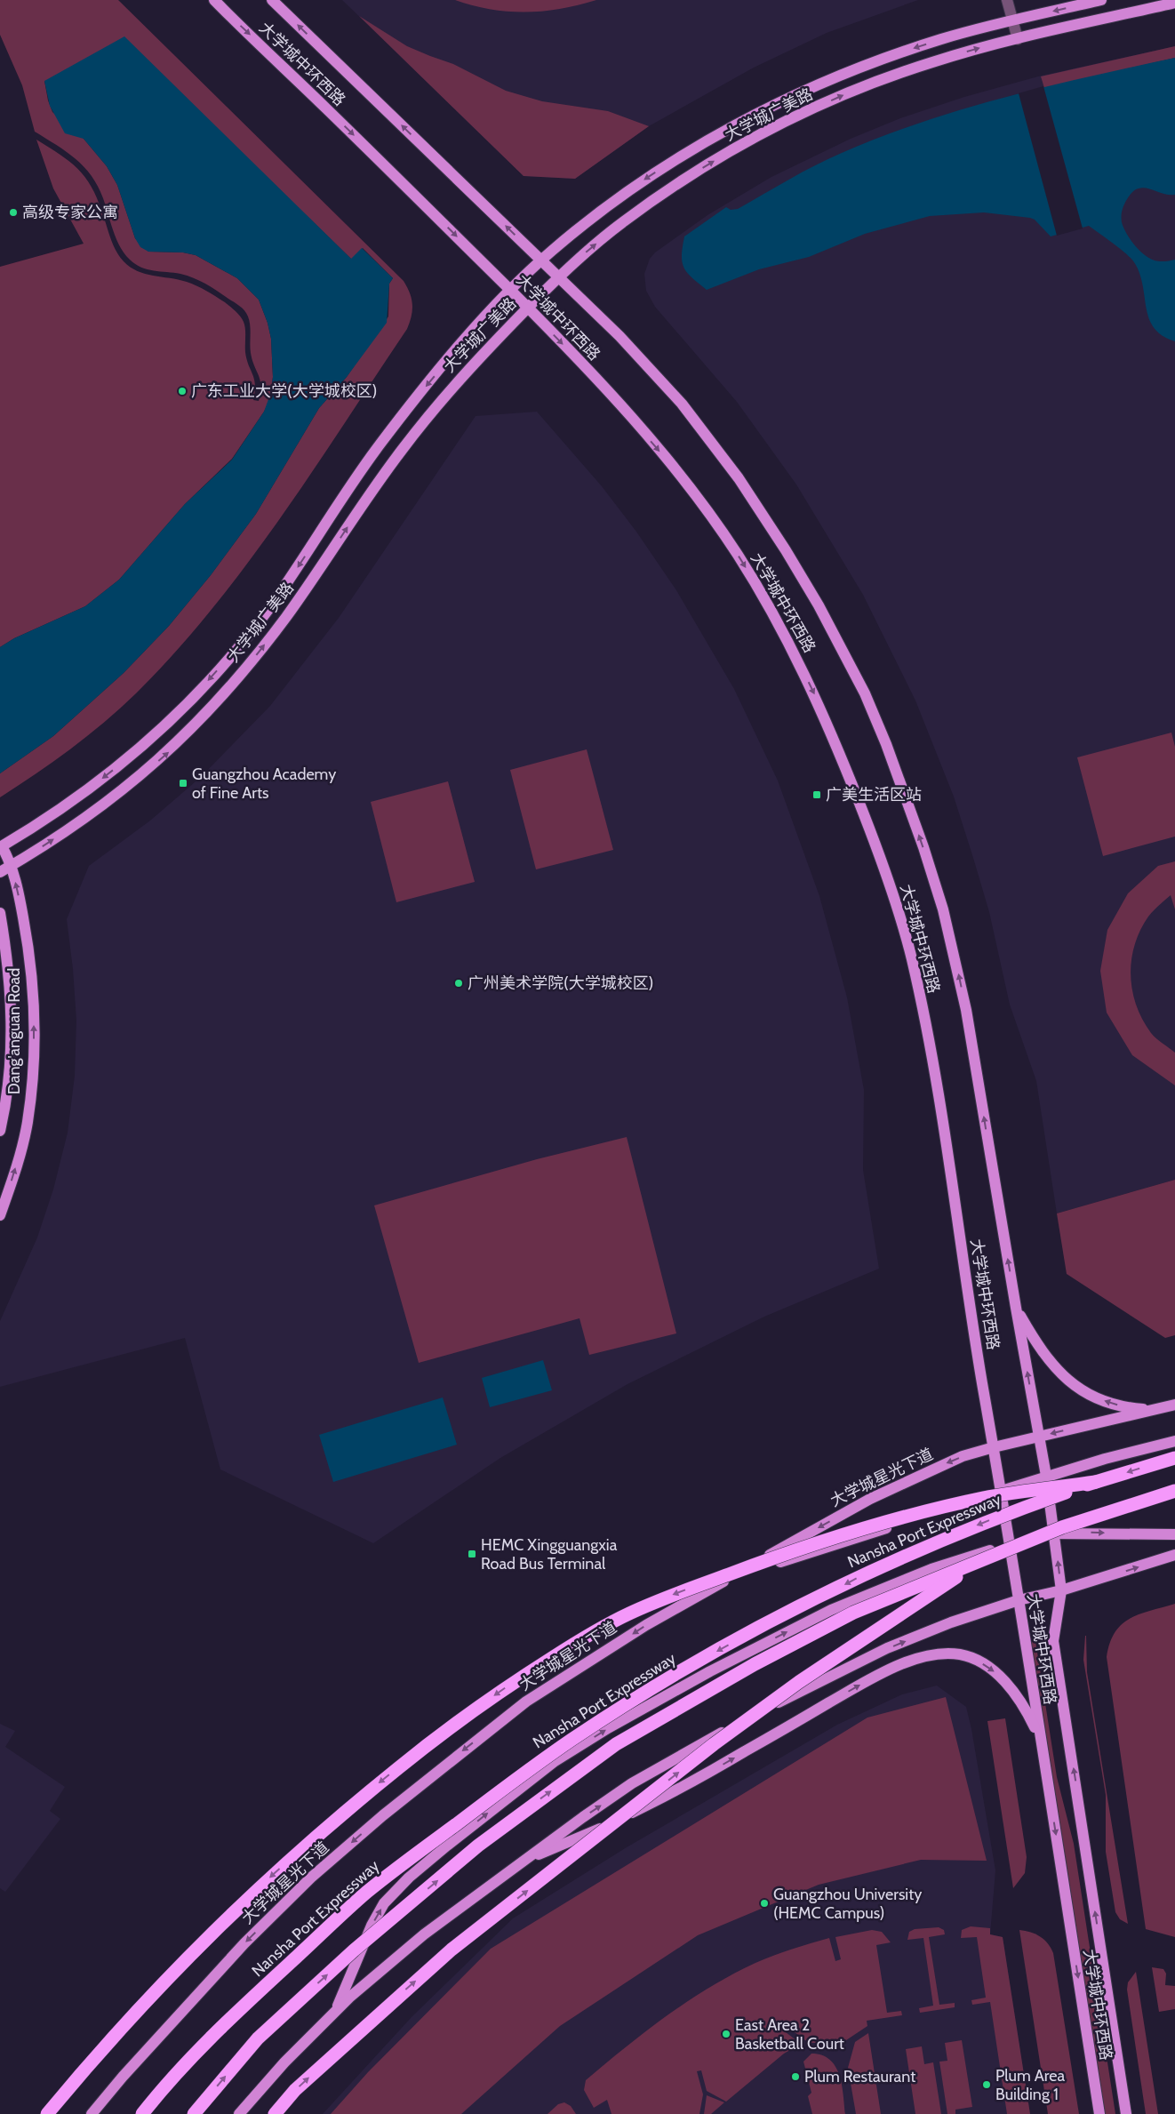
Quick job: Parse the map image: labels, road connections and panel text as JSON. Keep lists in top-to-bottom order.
{
  "streets": {
    "highway": ["Nansha Port Expressway"],
    "main road": [
      "大学城中环西路",
      "大学城广美路",
      "Dang'anguan Road",
      "大学城星光下道"
    ]
  },
  "crossings": [
    ["大学城中环西路", "大学城广美路"],
    ["大学城中环西路", "大学城星光下道"],
    ["大学城广美路", "Dang'anguan Road"]
  ],
  "places": {
    "other": [
      "高级专家公寓",
      "广东工业大学(大学城校区)",
      "广州美术学院(大学城校区)",
      "Guangzhou University (HEMC Campus)",
      "East Area 2 Basketball Court",
      "Plum Restaurant",
      "Plum Area Building 1"
    ],
    "transit": ["Guangzhou Academy of Fine Arts", "广美生活区站", "HEMC Xingguangxia Road Bus Terminal"]
  }
}
